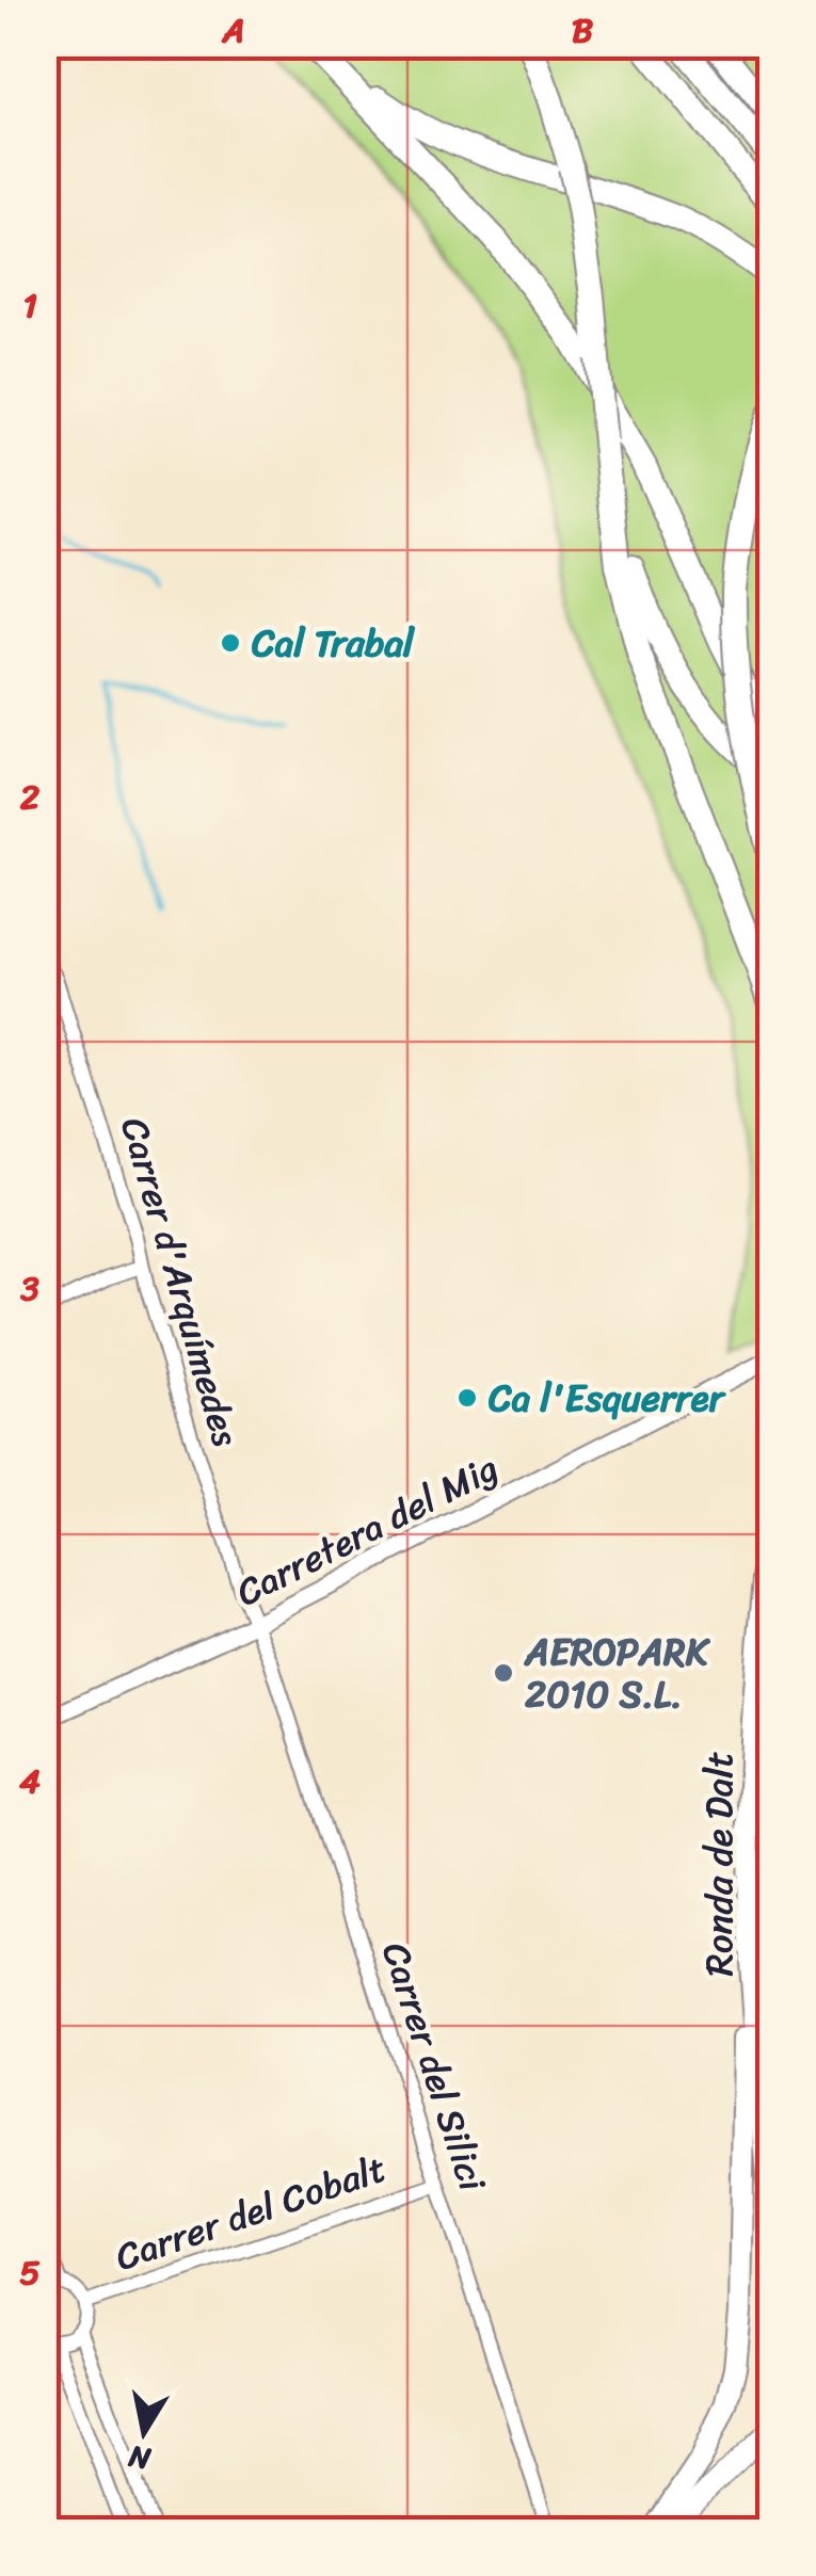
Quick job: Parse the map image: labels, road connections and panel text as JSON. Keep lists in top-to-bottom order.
{
  "streets": {
    "highway": ["Ronda de Dalt"],
    "street": [
      "Carrer d'Arquímedes",
      "Carretera del Mig",
      "Carrer del Silici",
      "Carrer del Cobalt"
    ]
  },
  "crossings": [
    ["Carrer d'Arquímedes", "Carretera del Mig"],
    ["Carrer d'Arquímedes", "Carrer del Silici"],
    ["Carretera del Mig", "Carrer del Silici"],
    ["Carrer del Silici", "Carrer del Cobalt"]
  ],
  "places": ["Cal Trabal", "Ca l'Esquerrer", "AEROPARK 2010 S.L."],
  "north": "bottom",
  "grid": {
    "columns": ["A", "B"],
    "rows": [
      "1",
      "2",
      "3",
      "4",
      "5"
    ]
  }
}
